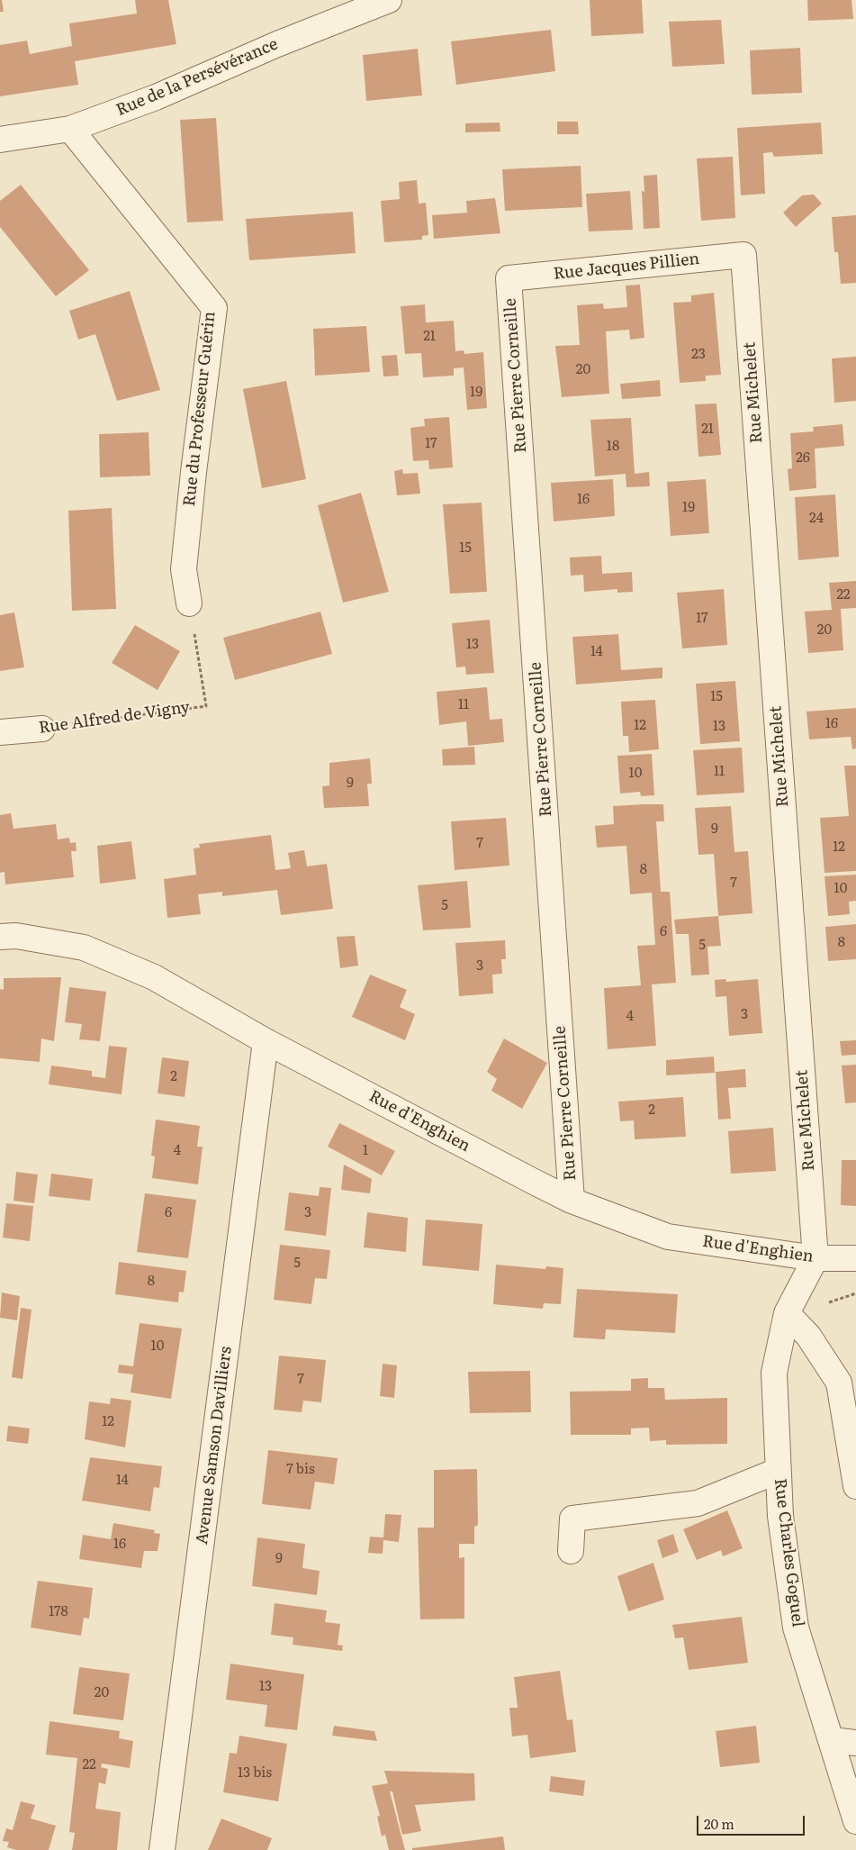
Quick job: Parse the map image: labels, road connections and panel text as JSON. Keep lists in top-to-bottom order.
{
  "streets": {
    "street": [
      "Rue de la Persévérance",
      "Rue Jacques Pillien",
      "Rue Pierre Corneille",
      "Rue Michelet",
      "Rue du Professeur Guérin",
      "Rue Alfred de Vigny",
      "Rue d'Enghien",
      "Avenue Samson Davilliers",
      "Rue Charles Goguel"
    ]
  },
  "crossings": [
    ["Rue de la Persévérance", "Rue du Professeur Guérin"],
    ["Rue Jacques Pillien", "Rue Pierre Corneille"],
    ["Rue Jacques Pillien", "Rue Michelet"],
    ["Rue Pierre Corneille", "Rue d'Enghien"],
    ["Rue Michelet", "Rue d'Enghien"],
    ["Rue Michelet", "Rue Charles Goguel"],
    ["Rue du Professeur Guérin", "Rue Alfred de Vigny"],
    ["Rue d'Enghien", "Avenue Samson Davilliers"],
    ["Rue d'Enghien", "Rue Charles Goguel"]
  ],
  "house_numbers": [
    "21",
    "23",
    "20",
    "19",
    "21",
    "17",
    "18",
    "26",
    "16",
    "19",
    "24",
    "15",
    "22",
    "17",
    "20",
    "13",
    "14",
    "15",
    "11",
    "16",
    "12",
    "13",
    "11",
    "10",
    "9",
    "9",
    "7",
    "12",
    "8",
    "7",
    "10",
    "5",
    "6",
    "8",
    "5",
    "3",
    "3",
    "4",
    "2",
    "2",
    "4",
    "1",
    "6",
    "3",
    "5",
    "8",
    "10",
    "7",
    "12",
    "7 bis",
    "14",
    "16",
    "9",
    "178",
    "13",
    "20",
    "22",
    "13 bis"
  ],
  "scale_bar": "20 m"
}
